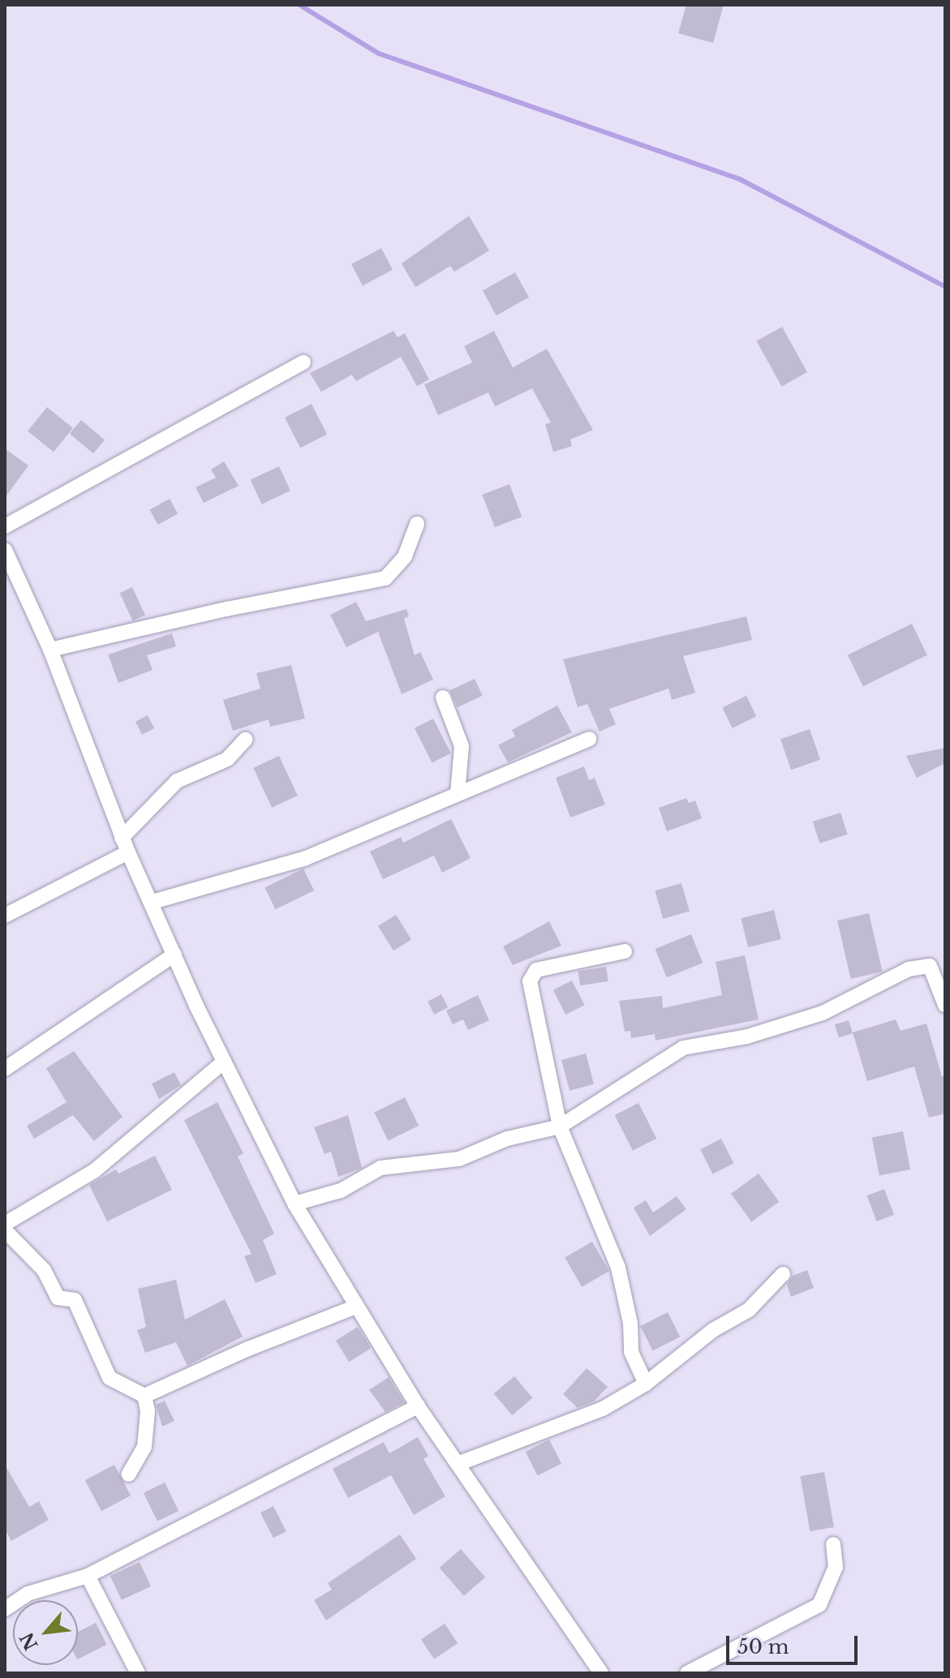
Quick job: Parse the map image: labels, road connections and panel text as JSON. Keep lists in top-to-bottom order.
{
  "scale_bar": "50 m",
  "north": "bottom left"
}
